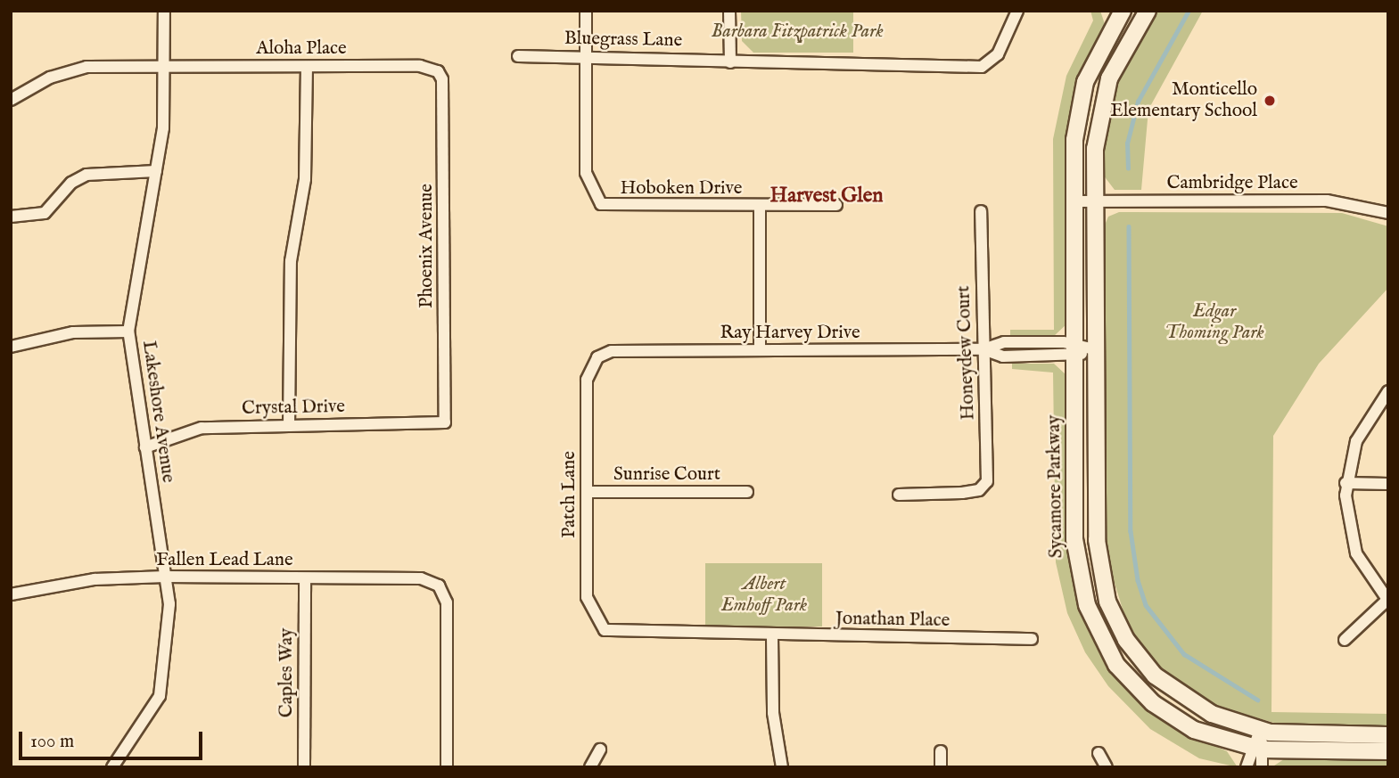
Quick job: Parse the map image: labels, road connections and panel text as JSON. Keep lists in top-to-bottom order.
{
  "streets": {
    "main road": ["Sycamore Parkway"],
    "street": [
      "Bluegrass Lane",
      "Aloha Place",
      "Cambridge Place",
      "Hoboken Drive",
      "Phoenix Avenue",
      "Ray Harvey Drive",
      "Honeydew Court",
      "Crystal Drive",
      "Lakeshore Avenue",
      "Sunrise Court",
      "Patch Lane",
      "Fallen Lead Lane",
      "Jonathan Place",
      "Caples Way"
    ]
  },
  "crossings": [
    ["Bluegrass Lane", "Hoboken Drive"],
    ["Aloha Place", "Phoenix Avenue"],
    ["Aloha Place", "Lakeshore Avenue"],
    ["Cambridge Place", "Sycamore Parkway"],
    ["Phoenix Avenue", "Crystal Drive"],
    ["Ray Harvey Drive", "Honeydew Court"],
    ["Ray Harvey Drive", "Sycamore Parkway"],
    ["Ray Harvey Drive", "Patch Lane"],
    ["Crystal Drive", "Lakeshore Avenue"],
    ["Lakeshore Avenue", "Fallen Lead Lane"],
    ["Sunrise Court", "Patch Lane"],
    ["Patch Lane", "Jonathan Place"],
    ["Fallen Lead Lane", "Caples Way"]
  ],
  "districts": ["Harvest Glen"],
  "parks": ["Barbara Fitzpatrick Park", "Edgar Thoming Park", "Albert Emhoff Park"],
  "places": ["Monticello Elementary School"],
  "scale_bar": "100 m"
}
